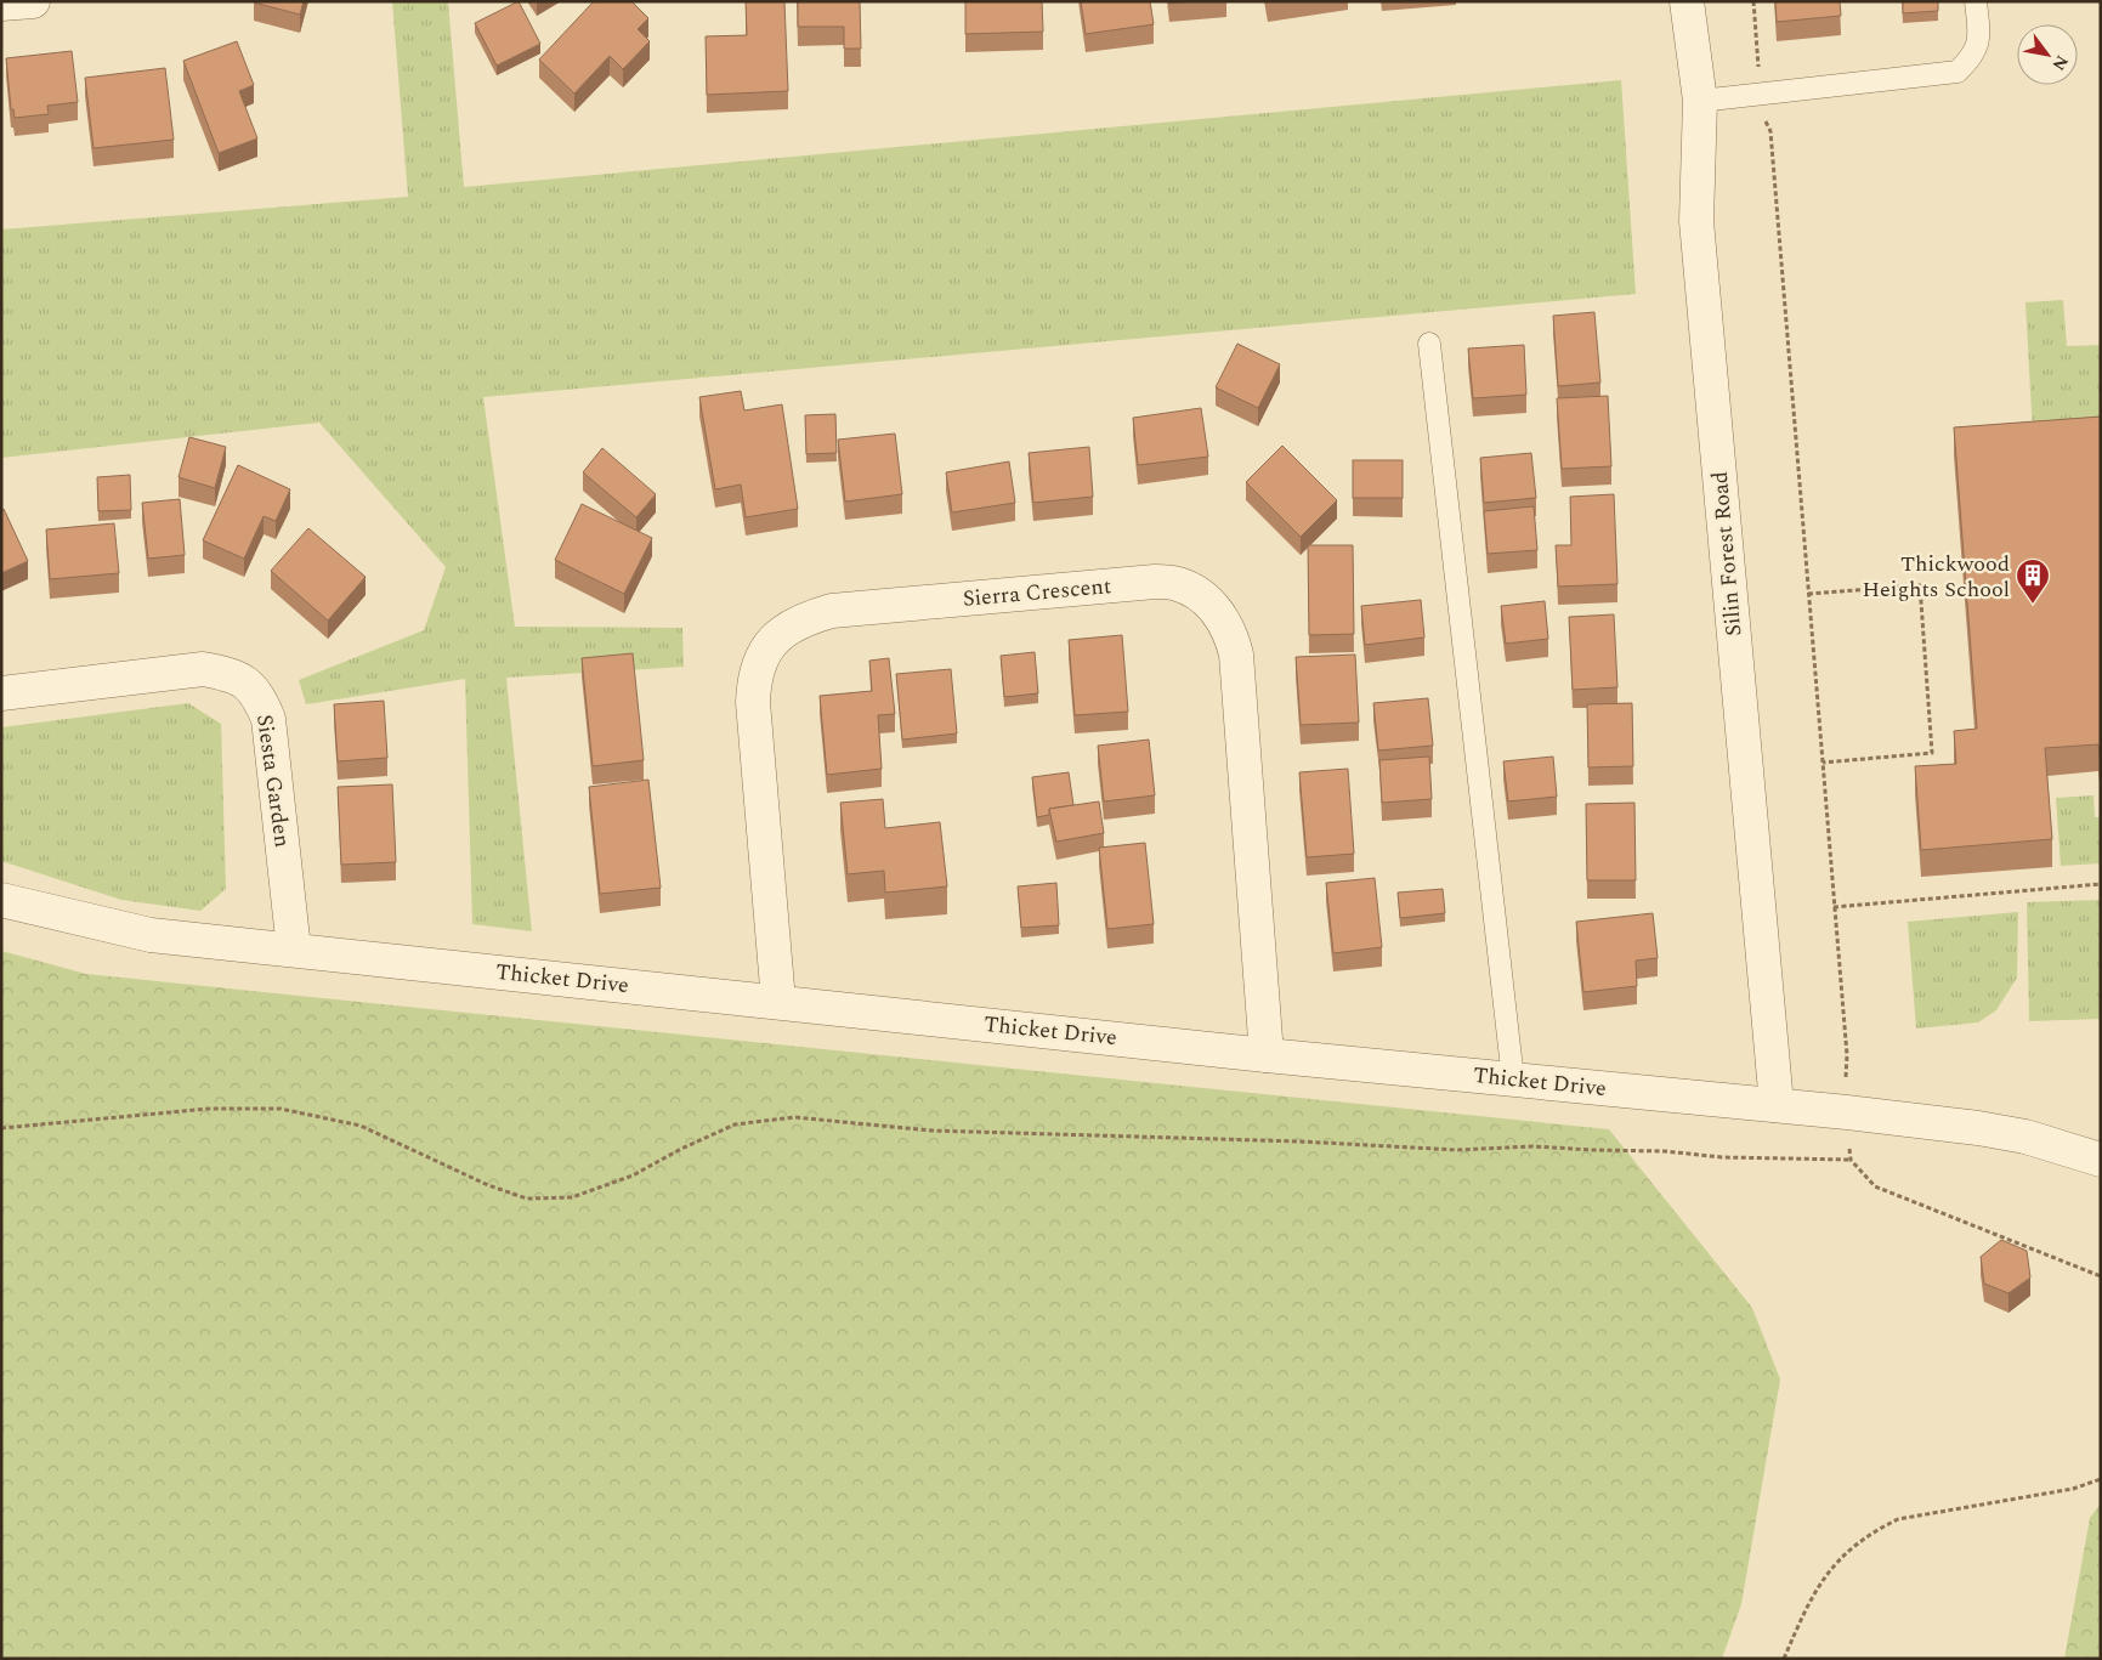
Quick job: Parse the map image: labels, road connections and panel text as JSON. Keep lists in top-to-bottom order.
{
  "streets": {
    "street": [
      "Silin Forest Road",
      "Sierra Crescent",
      "Siesta Garden",
      "Thicket Drive"
    ]
  },
  "crossings": [
    ["Silin Forest Road", "Thicket Drive"],
    ["Sierra Crescent", "Thicket Drive"],
    ["Siesta Garden", "Thicket Drive"]
  ],
  "places": {
    "building": ["Thickwood Heights School"]
  },
  "north": "bottom right"
}
